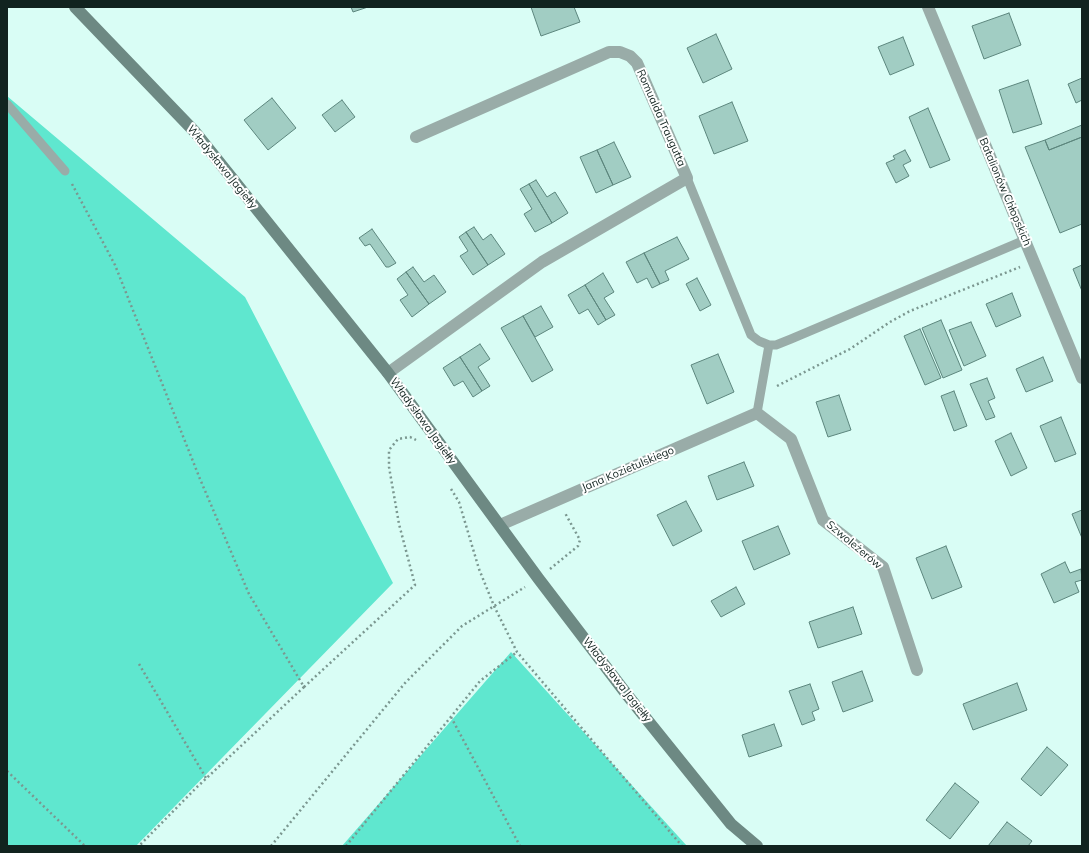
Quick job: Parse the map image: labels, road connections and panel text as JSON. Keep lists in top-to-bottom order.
{
  "streets": {
    "main road": ["Władysława Jagiełły"],
    "street": [
      "Romualda Traugutta",
      "Batalionów Chłopskich",
      "Jana Kozietulskiego",
      "Szwoleżerów"
    ]
  },
  "crossings": [
    ["Romualda Traugutta", "Władysława Jagiełły"],
    ["Władysława Jagiełły", "Jana Kozietulskiego"],
    ["Jana Kozietulskiego", "Szwoleżerów"]
  ]
}
